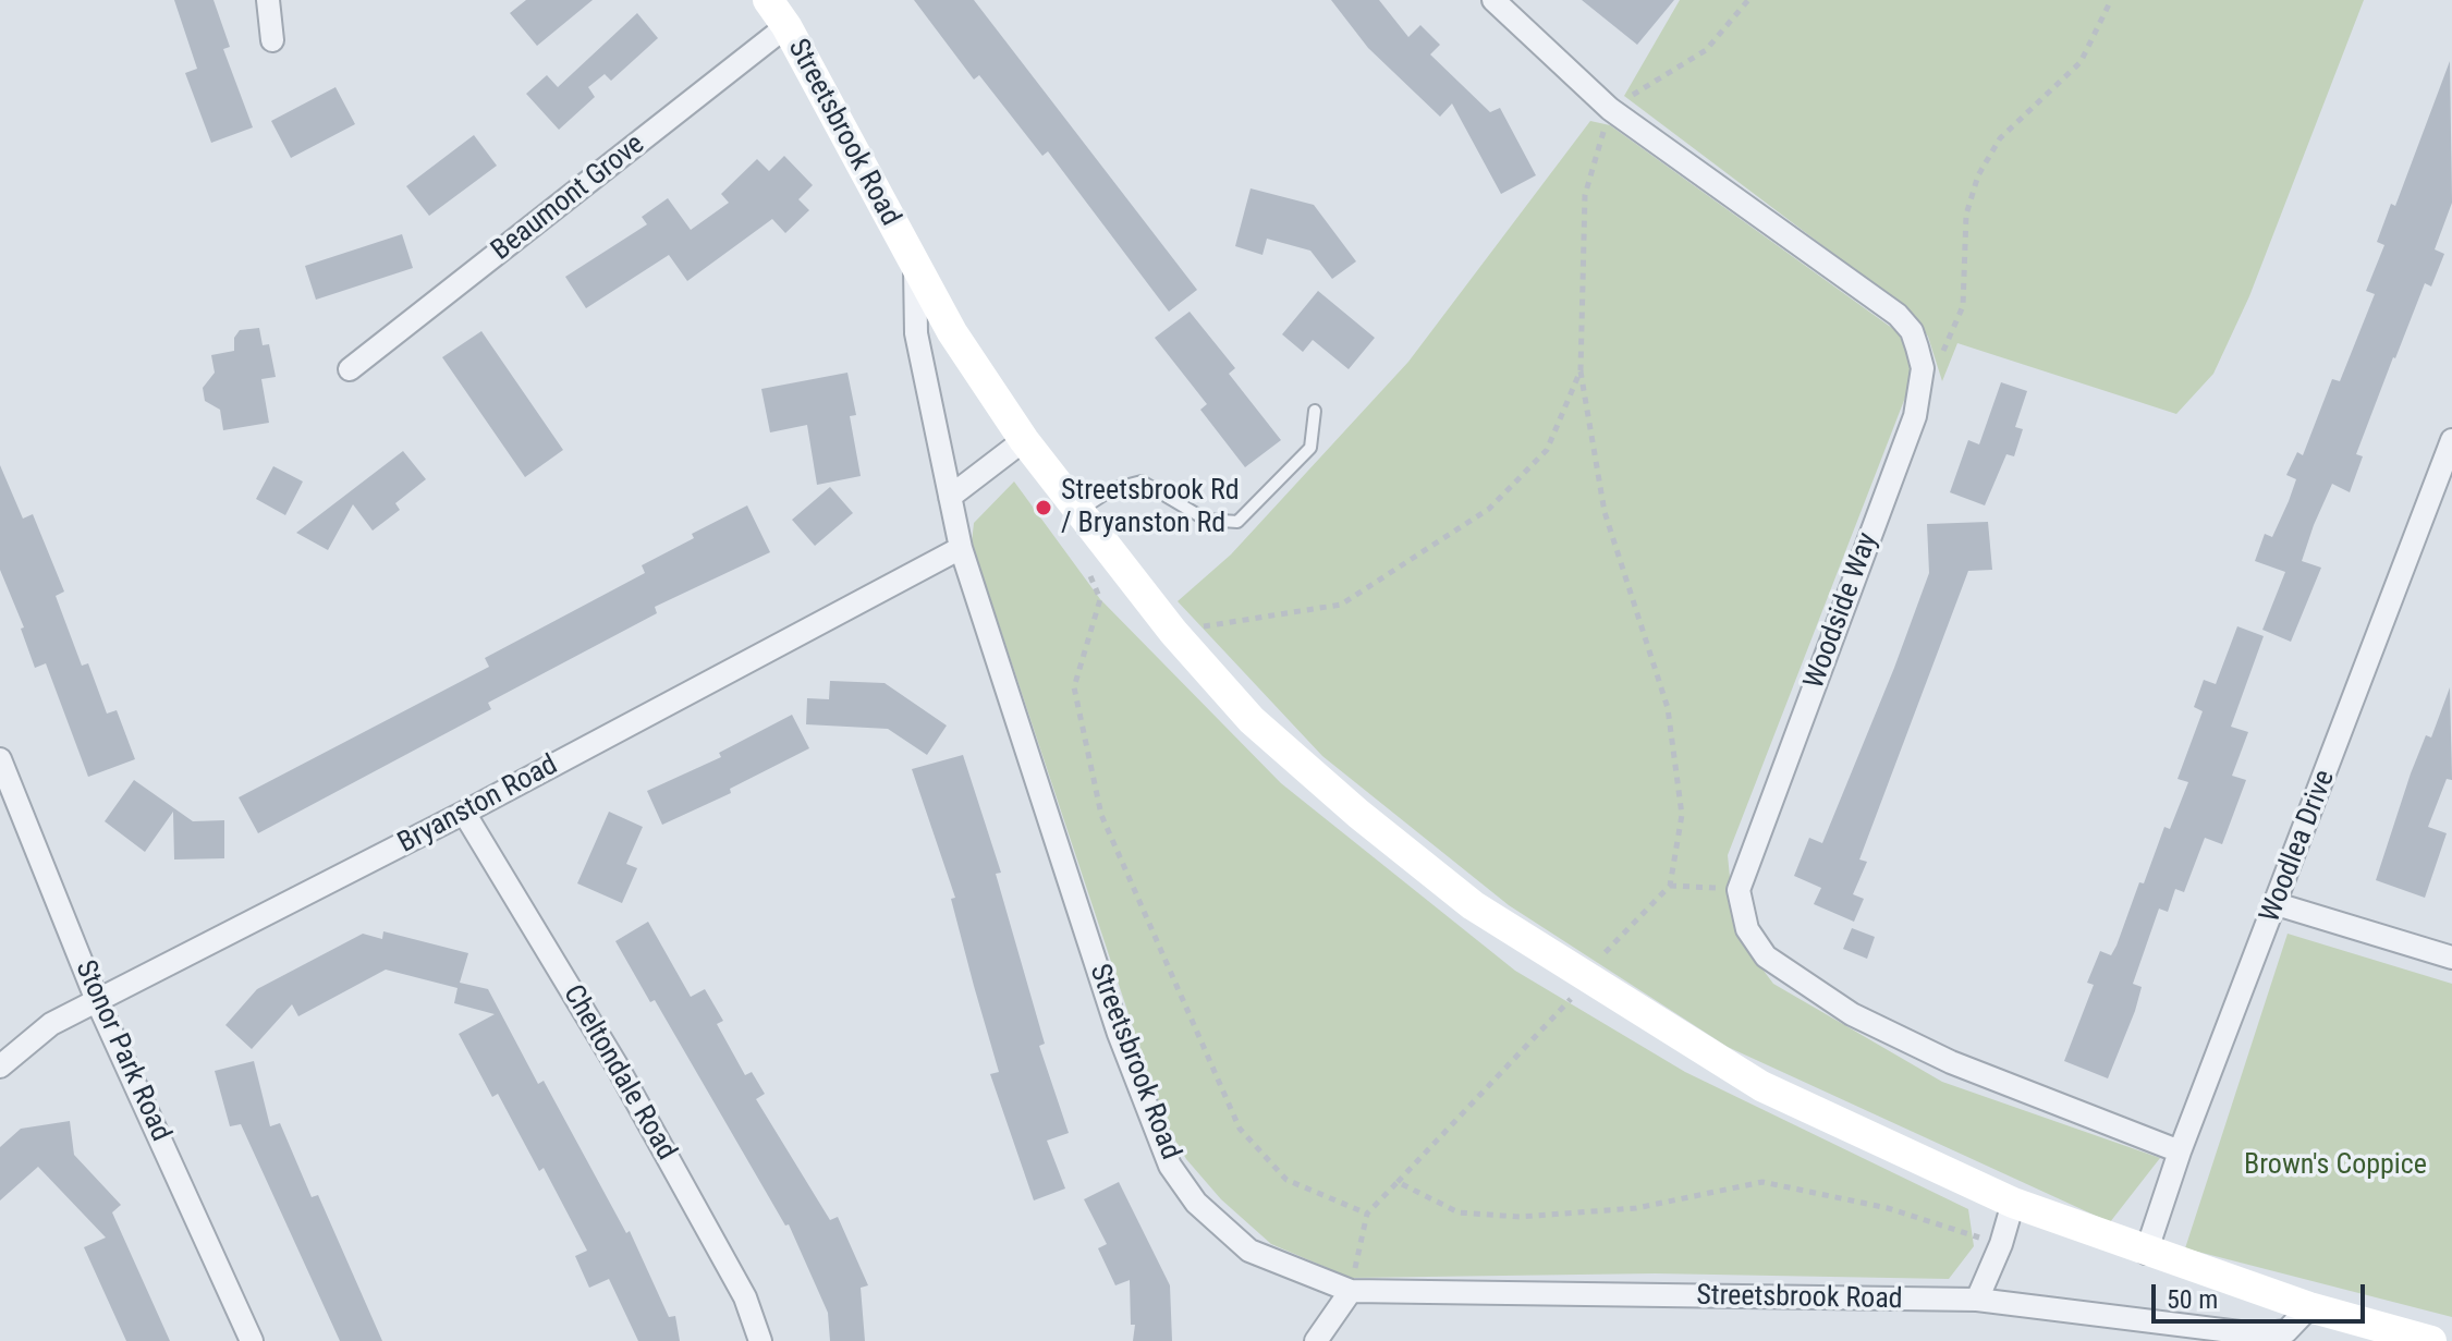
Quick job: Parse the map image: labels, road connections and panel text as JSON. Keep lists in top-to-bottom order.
{
  "streets": {
    "main road": ["Streetsbrook Road"],
    "street": [
      "Beaumont Grove",
      "Woodside Way",
      "Bryanston Road",
      "Woodlea Drive",
      "Stonor Park Road",
      "Cheltondale Road"
    ]
  },
  "crossings": [
    ["Streetsbrook Road", "Beaumont Grove"],
    ["Streetsbrook Road", "Bryanston Road"],
    ["Streetsbrook Road", "Woodlea Drive"],
    ["Bryanston Road", "Stonor Park Road"],
    ["Bryanston Road", "Cheltondale Road"]
  ],
  "parks": ["Brown's Coppice"],
  "places": ["Streetsbrook Rd / Bryanston Rd"],
  "scale_bar": "50 m"
}
